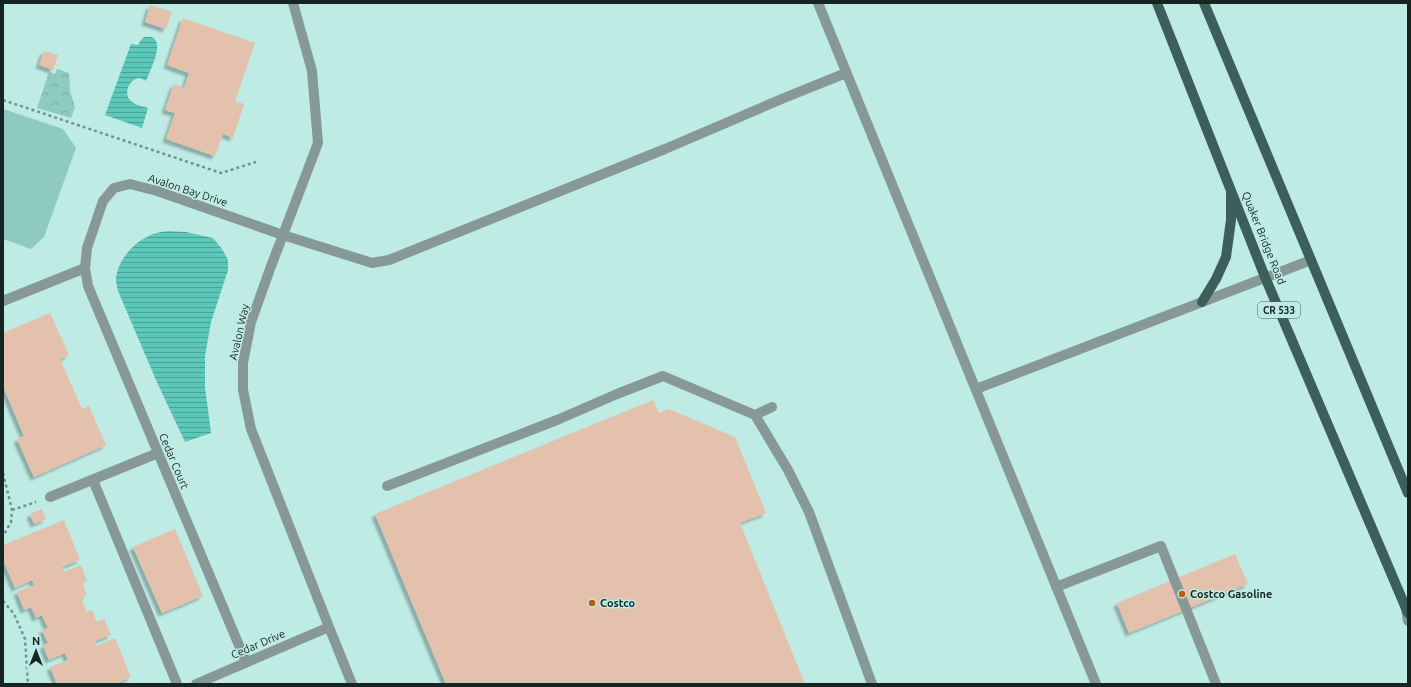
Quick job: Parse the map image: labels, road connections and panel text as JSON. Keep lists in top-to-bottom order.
{
  "streets": {
    "main road": ["Quaker Bridge Road", "CR 533"],
    "street": [
      "Avalon Bay Drive",
      "Avalon Way",
      "Cedar Court",
      "Cedar Drive"
    ]
  },
  "crossings": [
    ["Avalon Bay Drive", "Avalon Way"],
    ["Avalon Bay Drive", "Cedar Court"],
    ["Avalon Way", "Cedar Drive"],
    ["Cedar Court", "Cedar Drive"]
  ],
  "places": ["Costco Gasoline", "Costco"],
  "north": "top"
}
